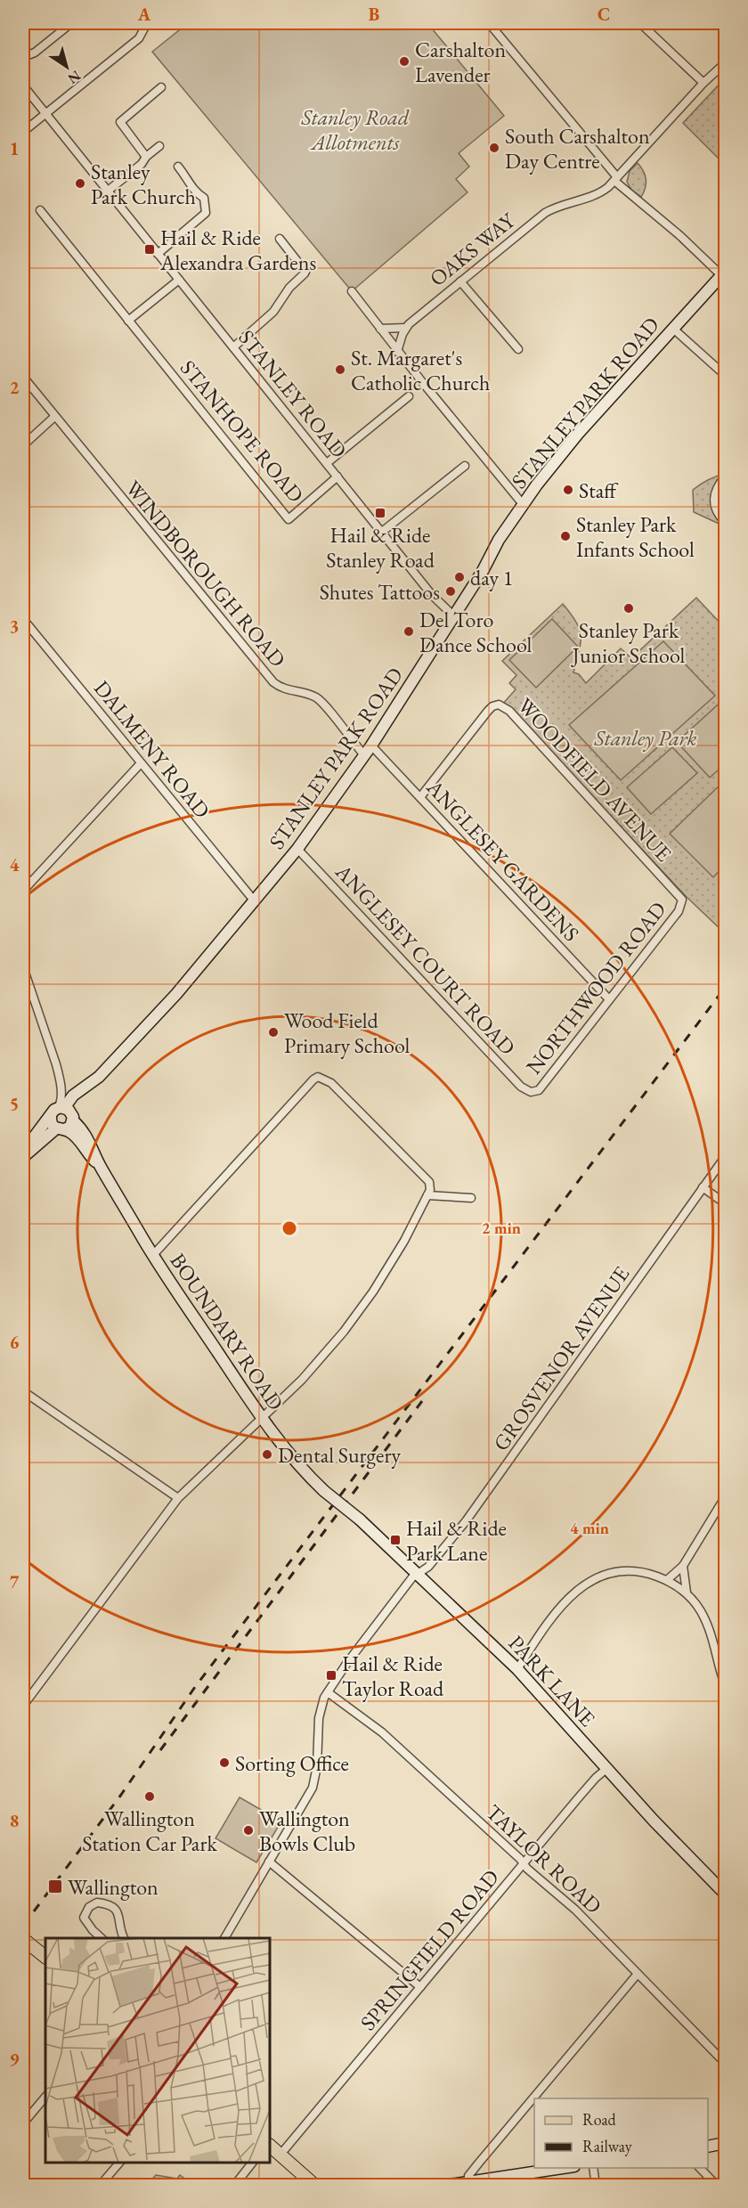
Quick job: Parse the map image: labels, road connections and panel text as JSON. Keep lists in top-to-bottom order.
{
  "streets": {
    "street": [
      "OAKS WAY",
      "STANLEY ROAD",
      "STANLEY PARK ROAD",
      "STANHOPE ROAD",
      "WINDBOROUGH ROAD",
      "DALMENY ROAD",
      "WOODFIELD AVENUE",
      "ANGLESEY GARDENS",
      "ANGLESEY COURT ROAD",
      "NORTHWOOD ROAD",
      "BOUNDARY ROAD",
      "GROSVENOR AVENUE",
      "PARK LANE",
      "TAYLOR ROAD",
      "SPRINGFIELD ROAD"
    ]
  },
  "crossings": [
    ["STANLEY ROAD", "STANLEY PARK ROAD"],
    ["STANLEY ROAD", "STANHOPE ROAD"],
    ["STANLEY PARK ROAD", "WINDBOROUGH ROAD"],
    ["STANLEY PARK ROAD", "DALMENY ROAD"],
    ["STANLEY PARK ROAD", "ANGLESEY GARDENS"],
    ["STANLEY PARK ROAD", "ANGLESEY COURT ROAD"],
    ["STANLEY PARK ROAD", "BOUNDARY ROAD"],
    ["WOODFIELD AVENUE", "ANGLESEY GARDENS"],
    ["WOODFIELD AVENUE", "NORTHWOOD ROAD"],
    ["ANGLESEY GARDENS", "NORTHWOOD ROAD"],
    ["ANGLESEY COURT ROAD", "NORTHWOOD ROAD"],
    ["BOUNDARY ROAD", "PARK LANE"],
    ["GROSVENOR AVENUE", "PARK LANE"],
    ["GROSVENOR AVENUE", "TAYLOR ROAD"],
    ["PARK LANE", "SPRINGFIELD ROAD"],
    ["TAYLOR ROAD", "SPRINGFIELD ROAD"]
  ],
  "parks": ["Stanley Road Allotments", "Stanley Park"],
  "places": {
    "other": [
      "Carshalton Lavender",
      "South Carshalton Day Centre",
      "Stanley Park Church",
      "St. Margaret's Catholic Church",
      "Staff",
      "Stanley Park Infants School",
      "day 1",
      "Shutes Tattoos",
      "Stanley Park Junior School",
      "Del Toro Dance School",
      "Wood Field Primary School",
      "Dental Surgery",
      "Sorting Office",
      "Wallington Station Car Park",
      "Wallington Bowls Club"
    ],
    "transit": [
      "Hail & Ride Alexandra Gardens",
      "Hail & Ride Stanley Road",
      "Hail & Ride Park Lane",
      "Hail & Ride Taylor Road",
      "Wallington"
    ]
  },
  "legend": ["Road", "Railway"],
  "north": "bottom right",
  "grid": {
    "columns": ["A", "B", "C"],
    "rows": [
      "1",
      "2",
      "3",
      "4",
      "5",
      "6",
      "7",
      "8",
      "9"
    ]
  },
  "rings": ["2 min", "4 min"]
}
